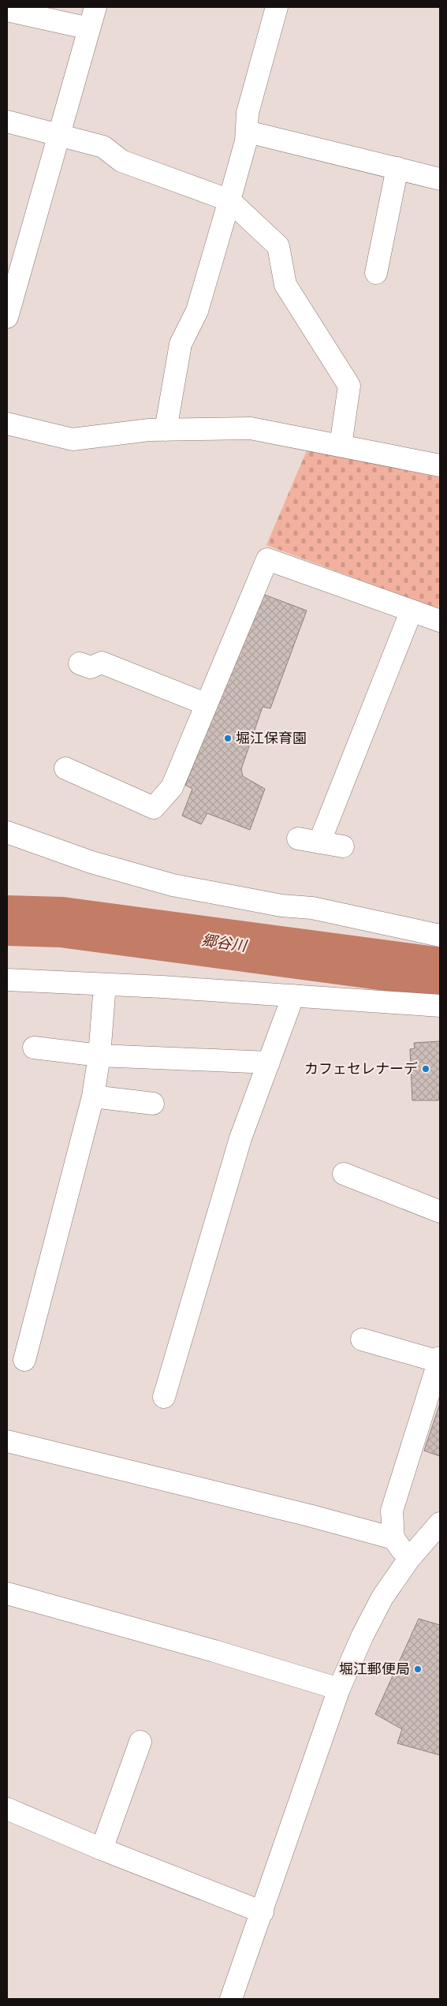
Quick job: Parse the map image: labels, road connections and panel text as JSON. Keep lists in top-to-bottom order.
{
  "water": ["郷谷川"],
  "places": ["堀江保育園", "カフェセレナーデ", "堀江郵便局"]
}
